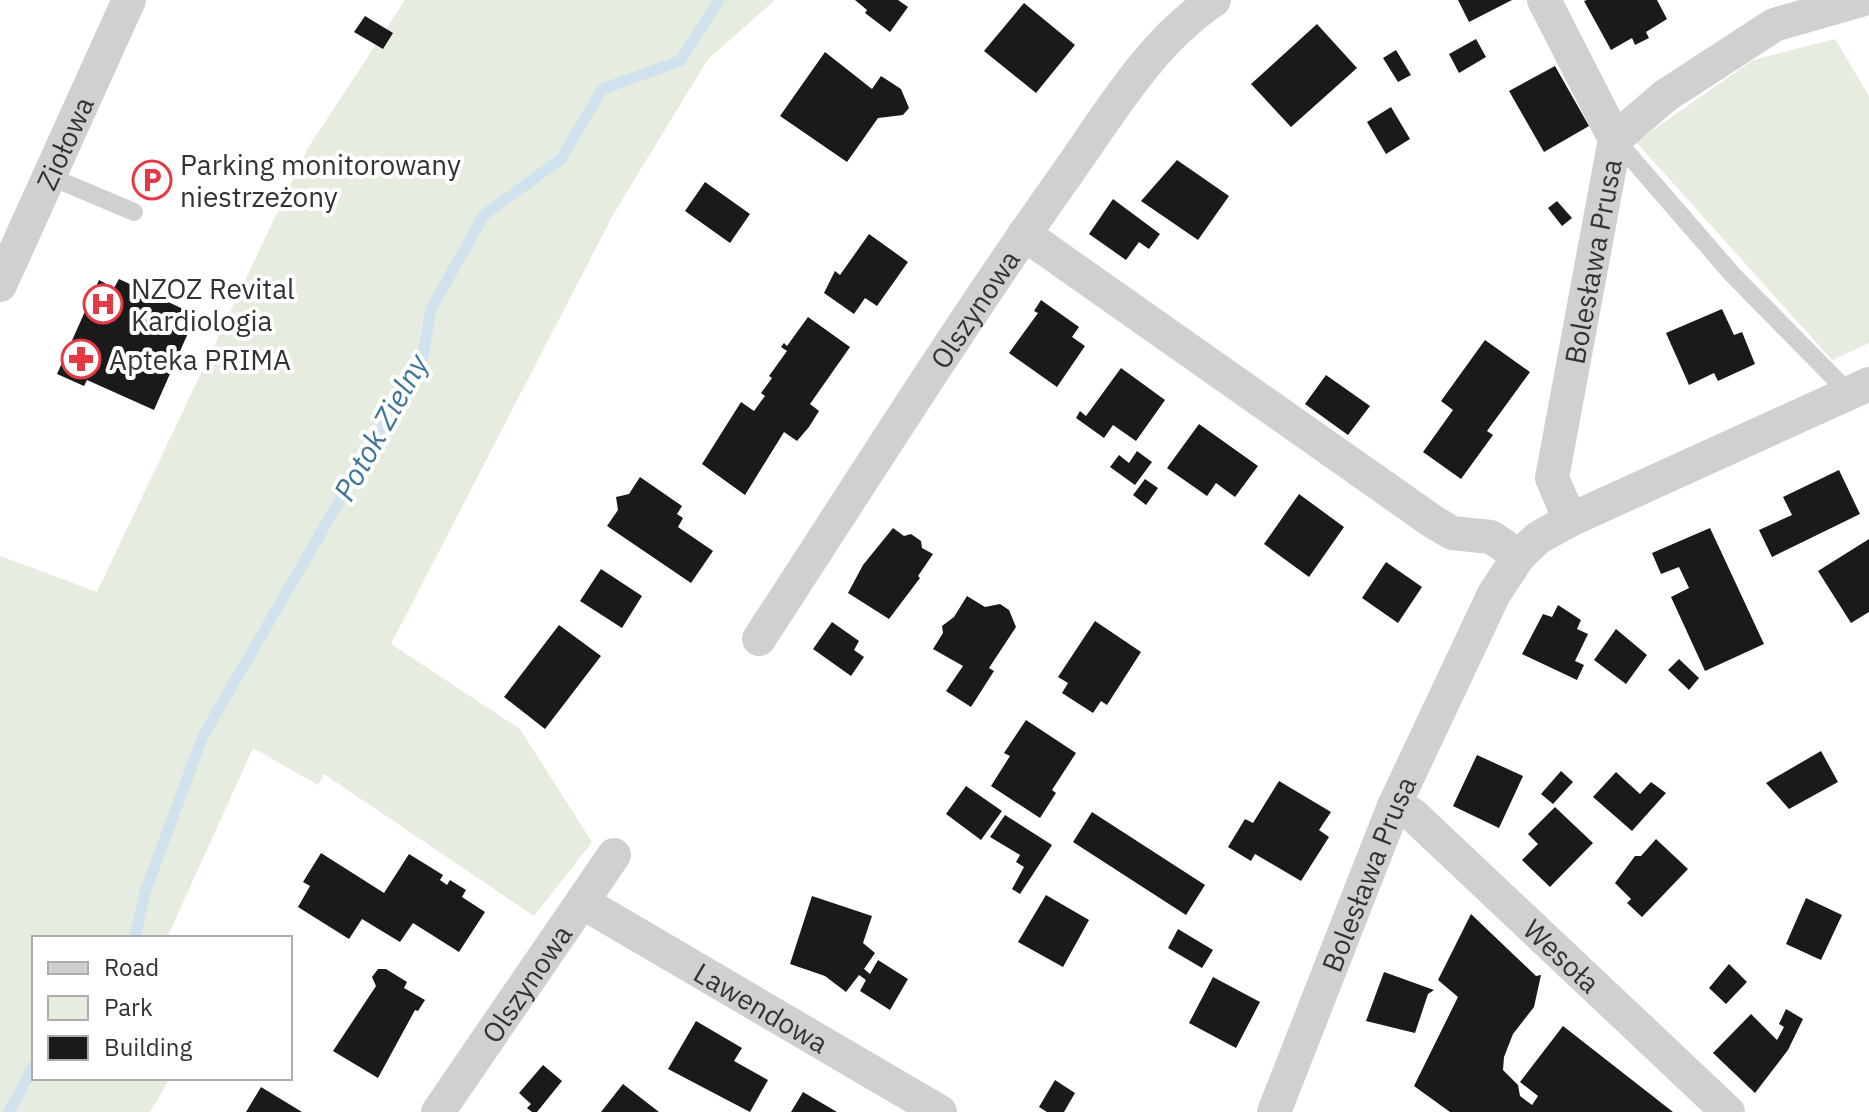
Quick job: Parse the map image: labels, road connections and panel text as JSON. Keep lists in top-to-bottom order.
{
  "streets": {
    "street": [
      "Ziołowa",
      "Bolesława Prusa",
      "Olszynowa",
      "Wesoła",
      "Lawendowa"
    ]
  },
  "crossings": [
    ["Bolesława Prusa", "Wesoła"],
    ["Olszynowa", "Lawendowa"]
  ],
  "water": ["Potok Zielny"],
  "places": {
    "parking": ["Parking monitorowany niestrzeżony"],
    "hospital": ["NZOZ Revital Kardiologia"],
    "pharmacy": ["Apteka PRIMA"]
  },
  "legend": ["Road", "Park", "Building"]
}
